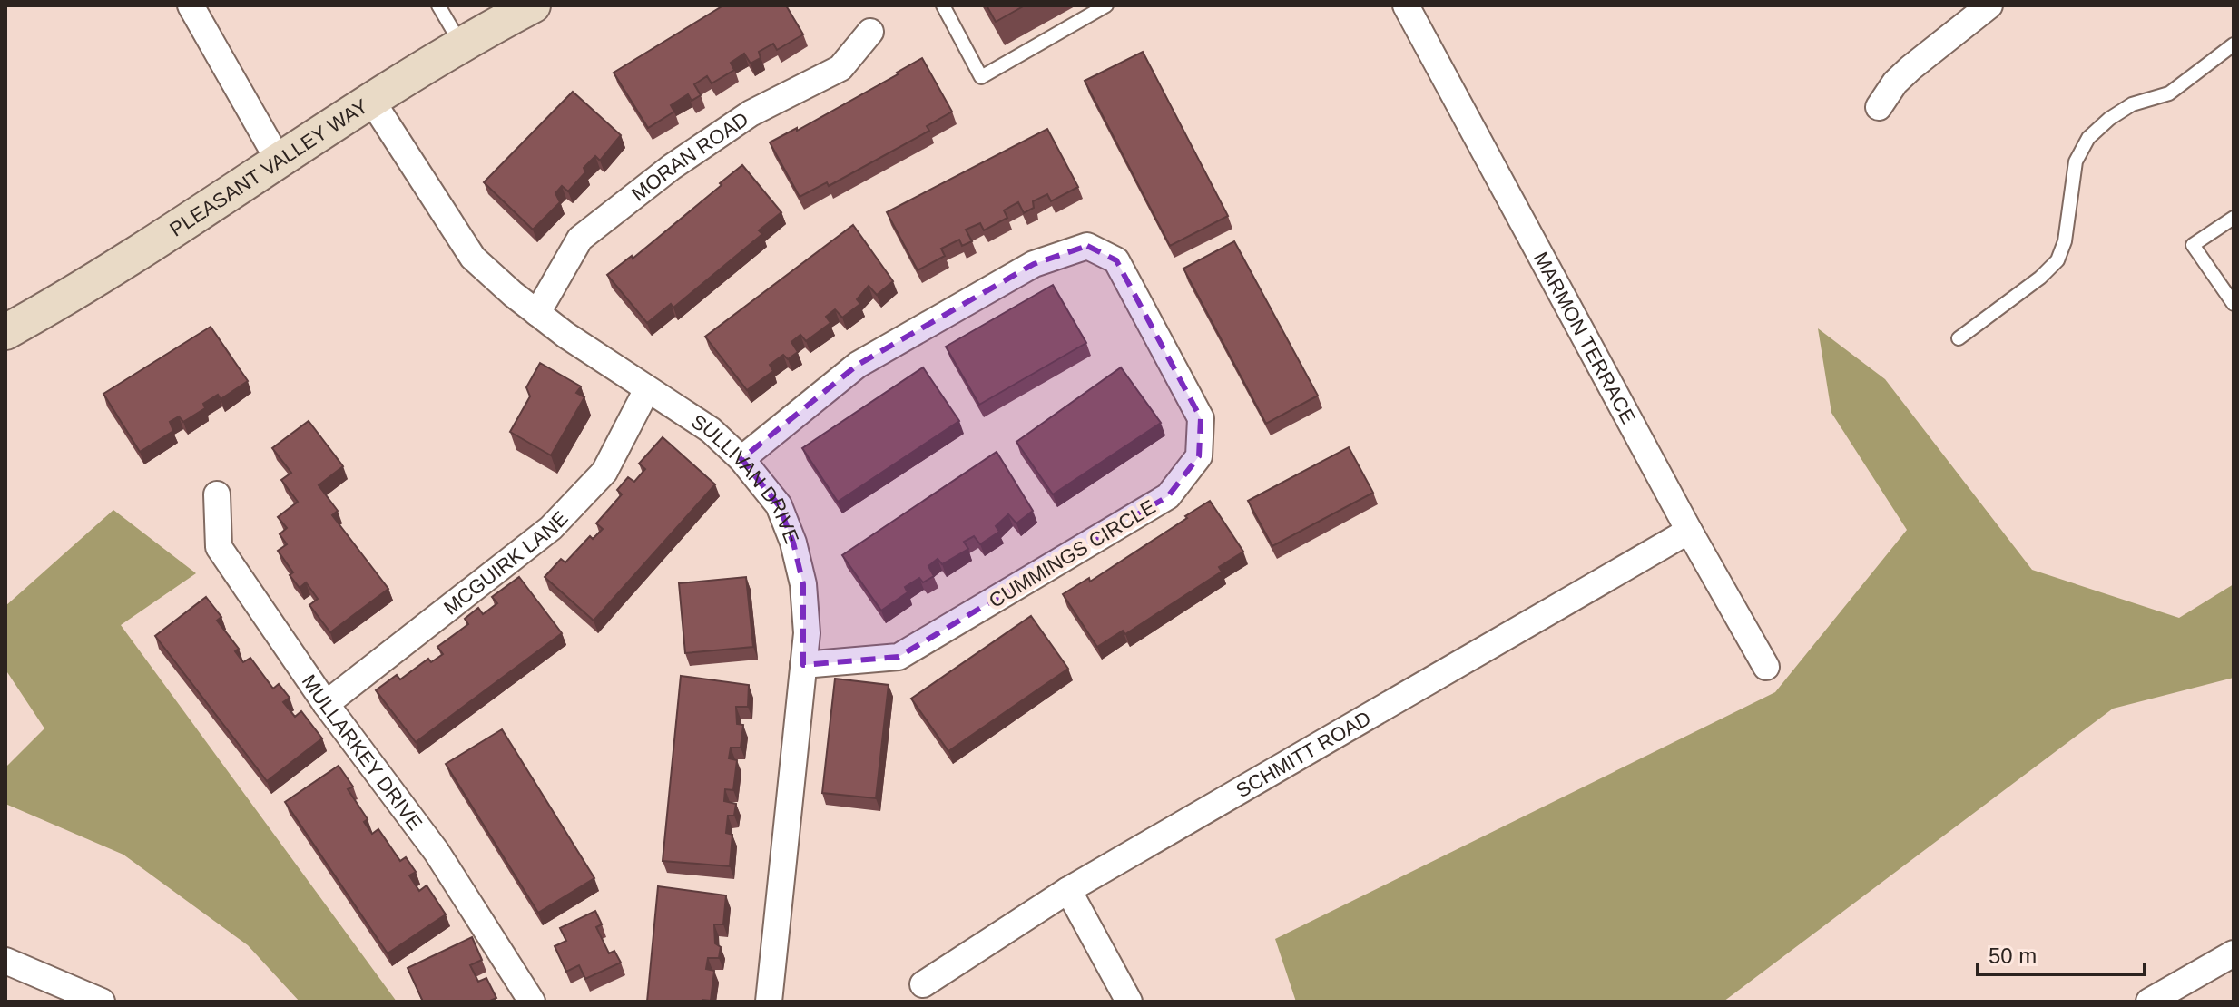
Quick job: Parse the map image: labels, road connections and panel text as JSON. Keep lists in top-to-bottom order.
{
  "streets": {
    "main road": ["PLEASANT VALLEY WAY"],
    "street": [
      "MORAN ROAD",
      "MARMON TERRACE",
      "SULLIVAN DRIVE",
      "CUMMINGS CIRCLE",
      "MCGUIRK LANE",
      "MULLARKEY DRIVE",
      "SCHMITT ROAD"
    ]
  },
  "crossings": [
    ["MORAN ROAD", "SULLIVAN DRIVE"],
    ["PLEASANT VALLEY WAY", "SULLIVAN DRIVE"],
    ["MARMON TERRACE", "SCHMITT ROAD"],
    ["SULLIVAN DRIVE", "CUMMINGS CIRCLE"],
    ["SULLIVAN DRIVE", "MCGUIRK LANE"],
    ["MCGUIRK LANE", "MULLARKEY DRIVE"]
  ],
  "scale_bar": "50 m"
}
